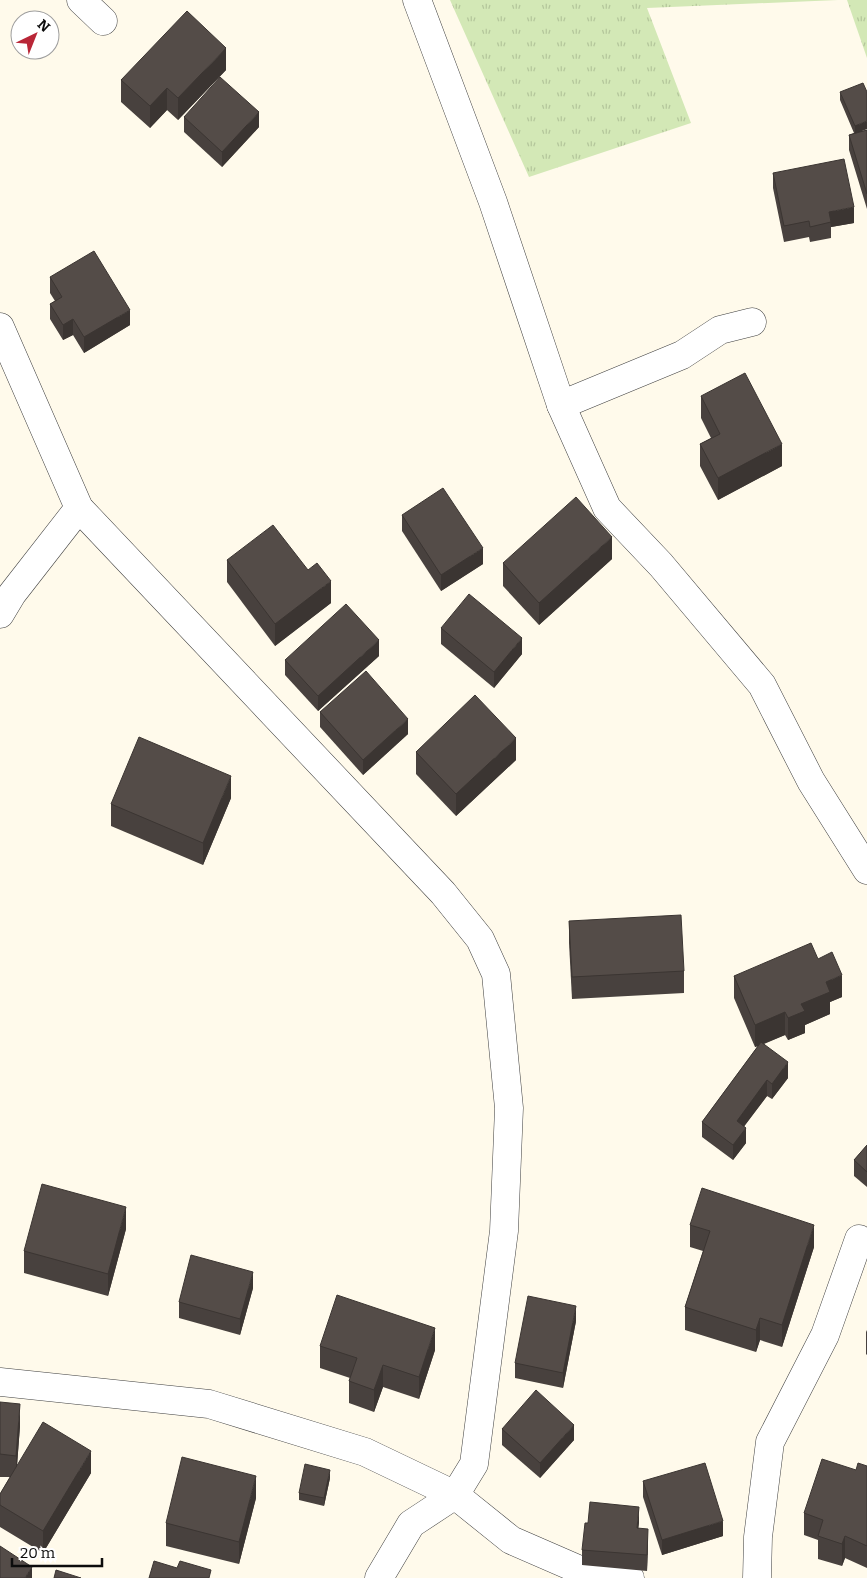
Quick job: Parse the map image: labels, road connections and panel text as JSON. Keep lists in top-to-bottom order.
{
  "scale_bar": "20 m",
  "north": "top right"
}
